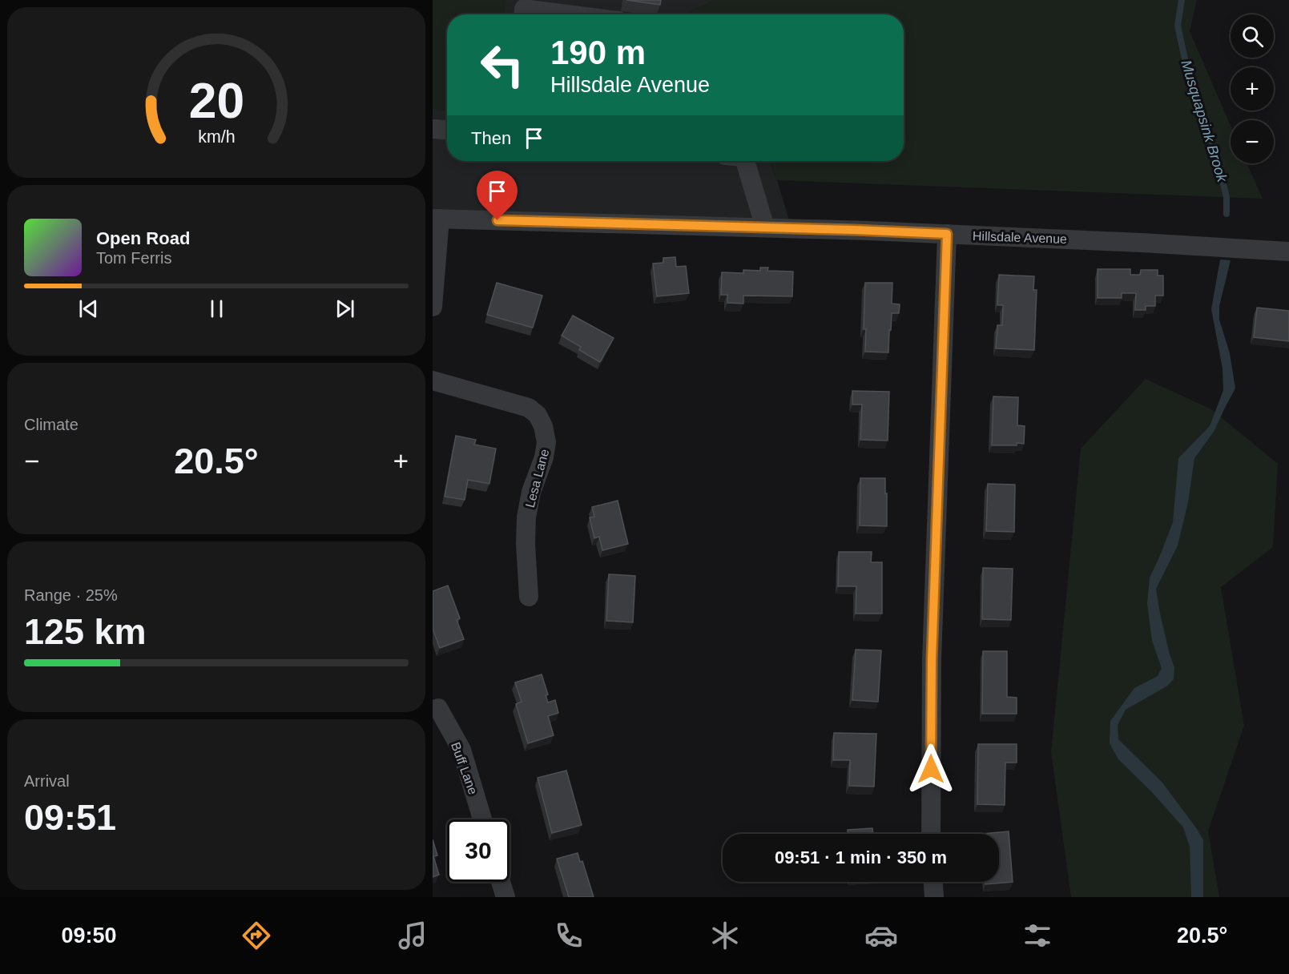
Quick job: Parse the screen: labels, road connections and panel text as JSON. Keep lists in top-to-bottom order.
{
  "streets": {
    "street": ["Hillsdale Avenue", "Lesa Lane", "Buff Lane"]
  },
  "water": ["Musquapsink Brook"],
  "page": {
    "map_buttons": ["+", "−"],
    "turn": ["190 m", "Hillsdale Avenue"],
    "then": "Then",
    "song": ["Open Road", "Tom Ferris"],
    "tile": [
      "Climate",
      ["Range · 25%", "125 km"],
      ["Arrival", "09:51"]
    ],
    "heat": ["−", "20.5°", "+"],
    "limit": "30",
    "trip": "09:51 · 1 min · 350 m",
    "tabs": ["09:50", "20.5°"],
    "gauge": ["20", "km/h"]
  }
}
